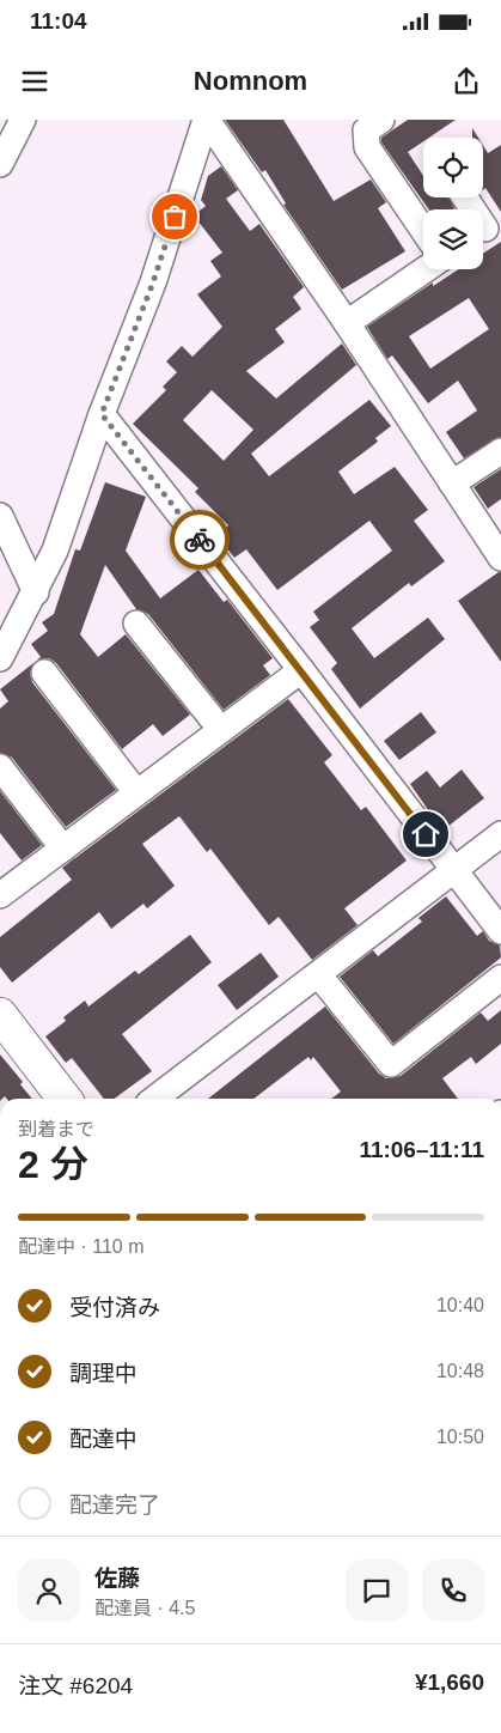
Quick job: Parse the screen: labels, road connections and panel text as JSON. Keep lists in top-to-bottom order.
{
  "page": {
    "status": "11:04",
    "header": "Nomnom",
    "heading": ["2 分", "到着まで", "11:06–11:11"],
    "panel": [
      "佐藤",
      "配達員 · 4.5",
      "注文 #6204",
      "¥1,660"
    ],
    "bar": "配達中 · 110 m",
    "list": [
      ["受付済み", "10:40"],
      ["調理中", "10:48"],
      ["配達中", "10:50"],
      "配達完了"
    ]
  }
}
